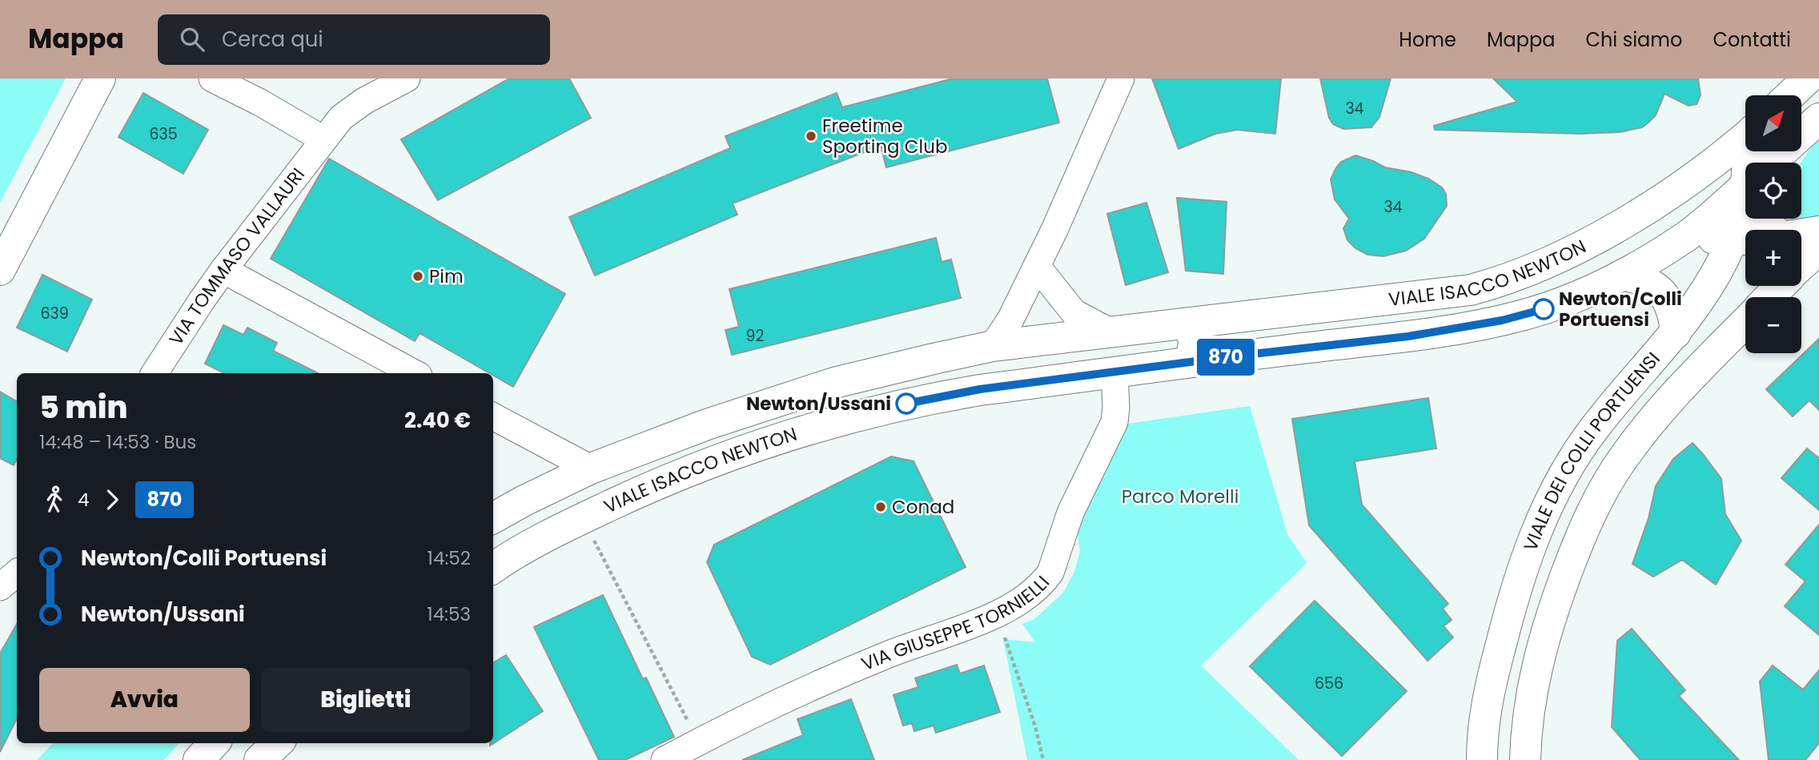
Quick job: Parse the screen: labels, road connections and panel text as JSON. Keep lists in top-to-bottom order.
{
  "streets": {
    "main road": ["VIALE ISACCO NEWTON", "VIALE DEI COLLI PORTUENSI"],
    "street": ["VIA TOMMASO VALLAURI", "VIA GIUSEPPE TORNIELLI"]
  },
  "crossings": [
    ["VIALE ISACCO NEWTON", "VIA GIUSEPPE TORNIELLI"]
  ],
  "parks": ["Parco Morelli"],
  "places": [
    "Freetime Sporting Club",
    "Pim",
    "Newton/Colli Portuensi",
    "Newton/Ussani",
    "Conad"
  ],
  "lines": ["bus line 870"],
  "house_numbers": [
    "34",
    "635",
    "34",
    "639",
    "92",
    "656"
  ],
  "north": "top right",
  "page": {
    "header": "Mappa",
    "search": "Cerca qui",
    "nav": [
      "Home",
      "Mappa",
      "Chi siamo",
      "Contatti"
    ],
    "on_map": "870",
    "map_buttons": ["+", "−"],
    "heading": ["5 min", "14:48 – 14:53 · Bus", "2.40 €"],
    "legs": ["4", "870"],
    "list": [
      {
        "name": "Newton/Colli Portuensi",
        "value": "14:52"
      },
      {
        "name": "Newton/Ussani",
        "value": "14:53"
      }
    ],
    "buttons": ["Avvia", "Biglietti"]
  }
}
